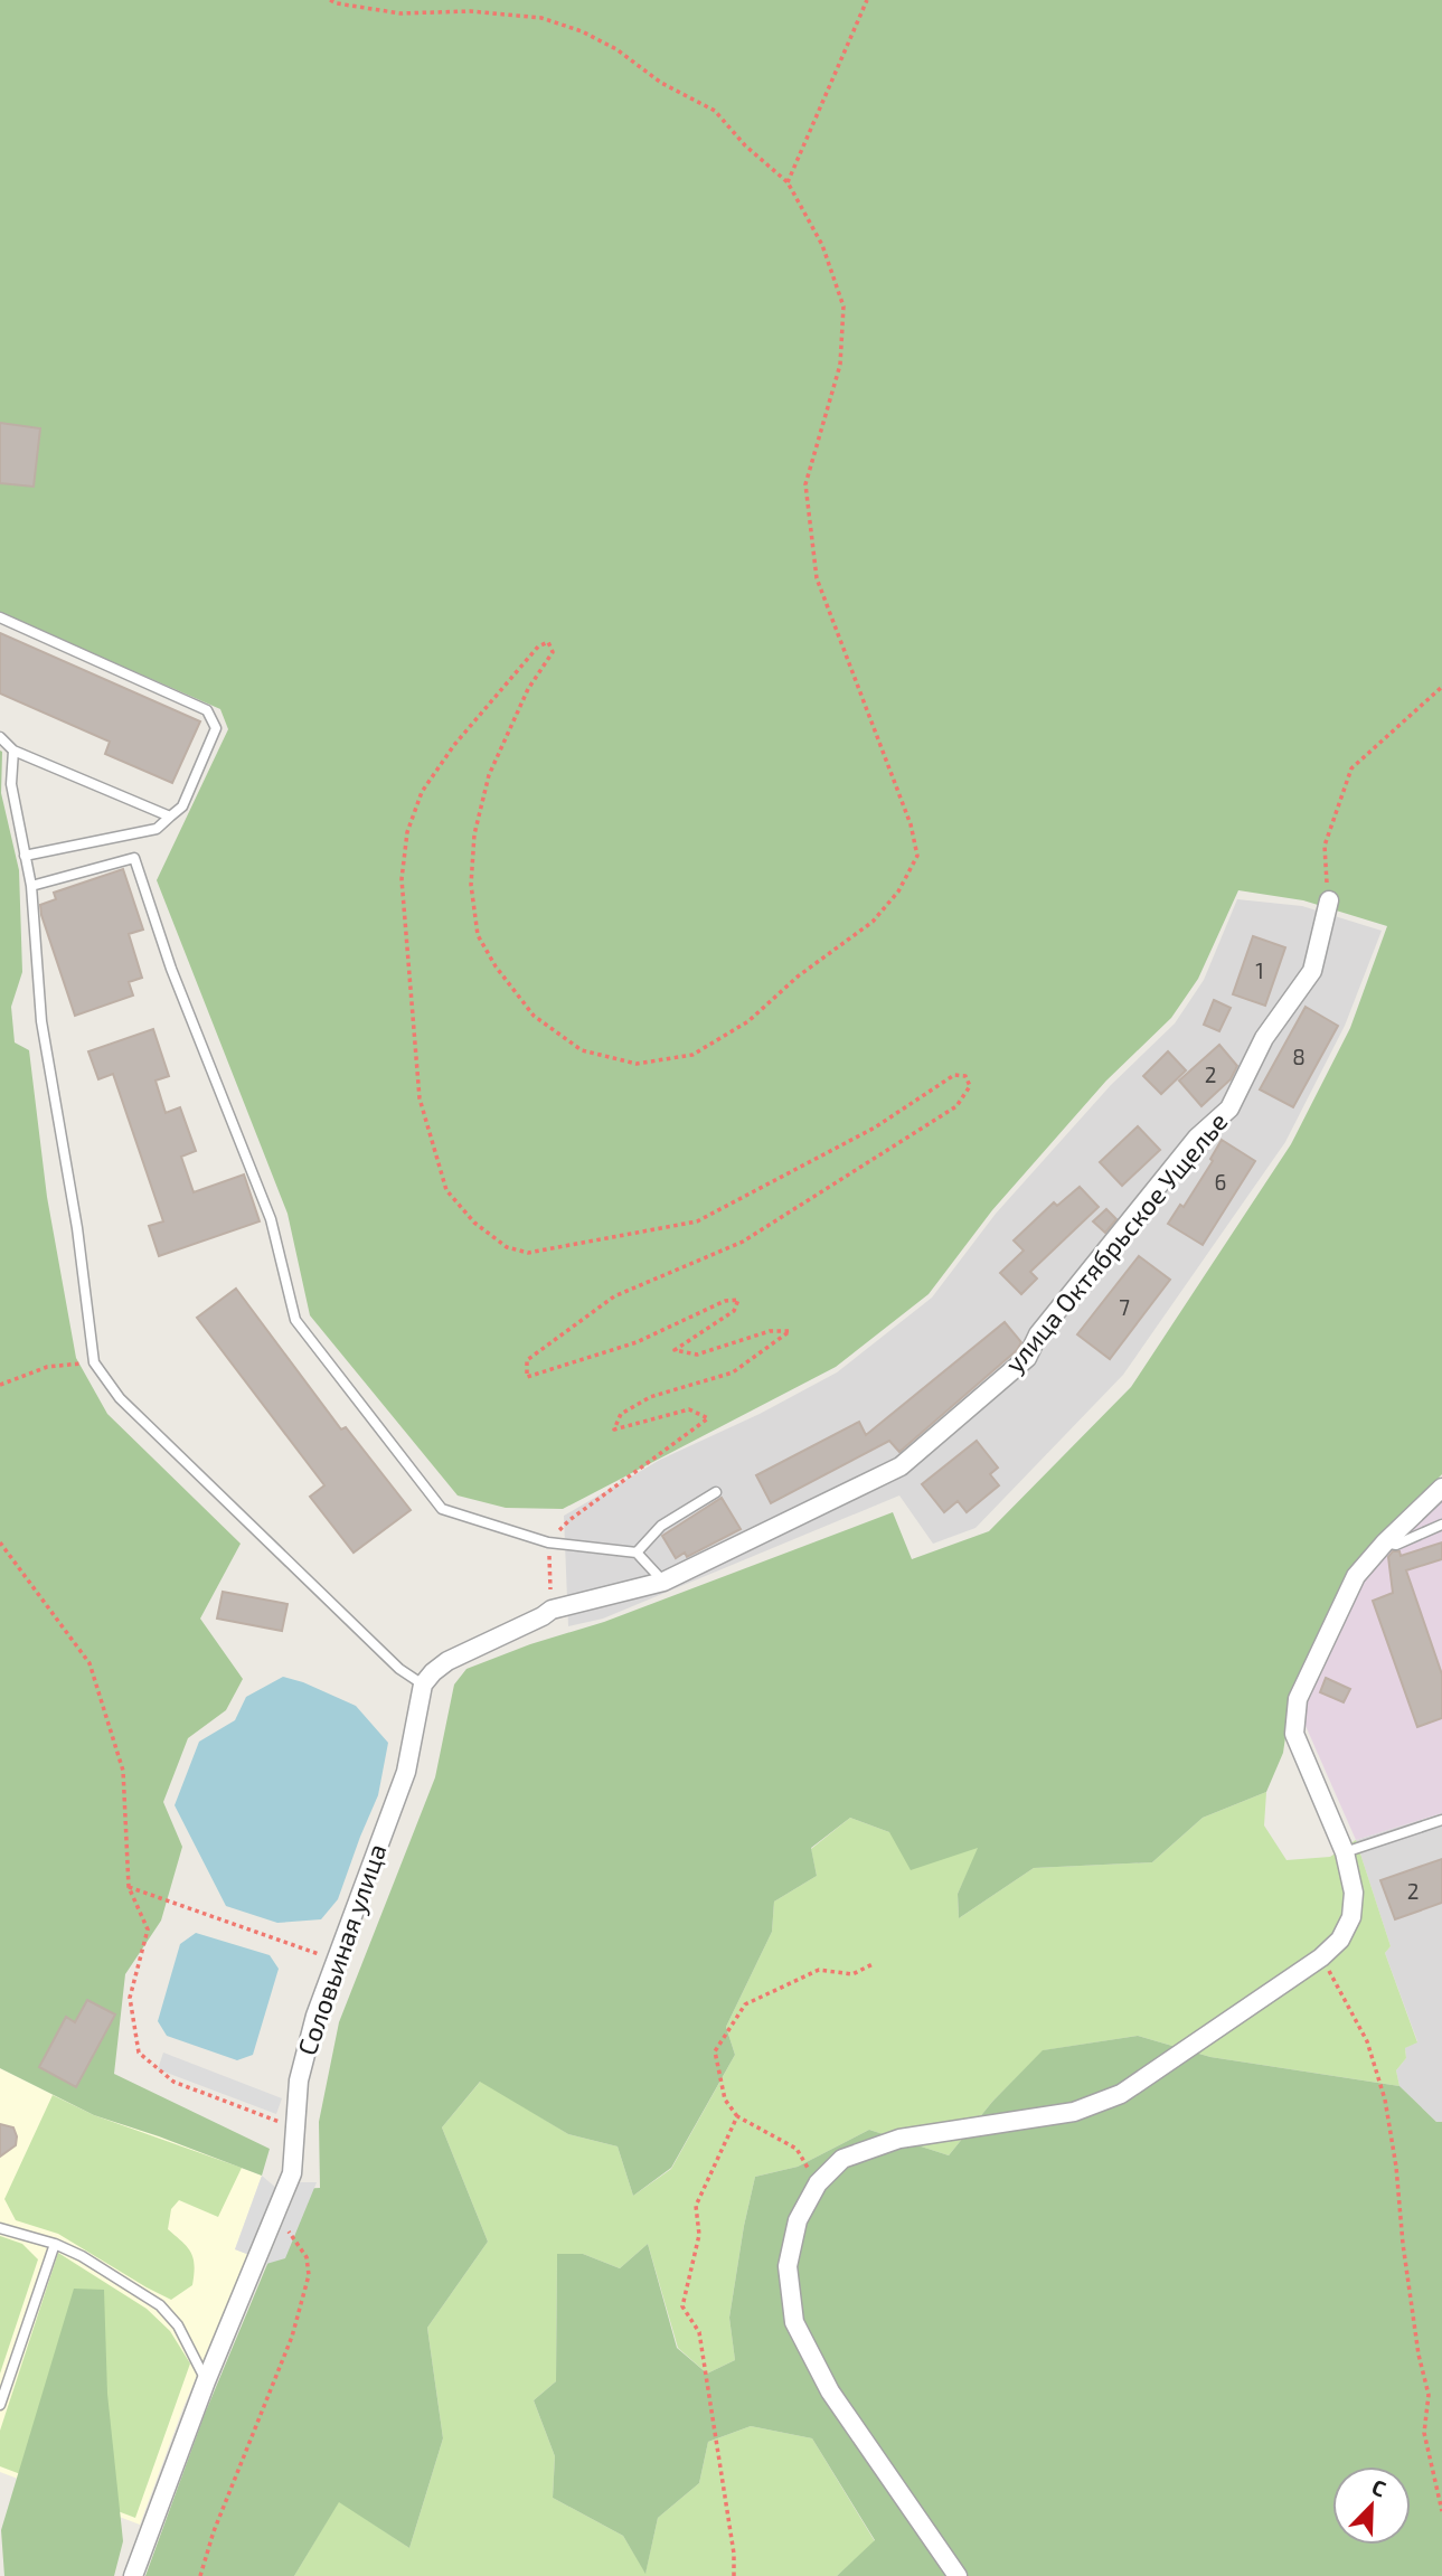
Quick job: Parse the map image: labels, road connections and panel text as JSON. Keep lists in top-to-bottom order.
{
  "streets": {
    "street": ["улица Октябрьское Ущелье", "Соловьиная улица"]
  },
  "house_numbers": [
    "1",
    "8",
    "2",
    "6",
    "7",
    "2"
  ],
  "north": "top right"
}
